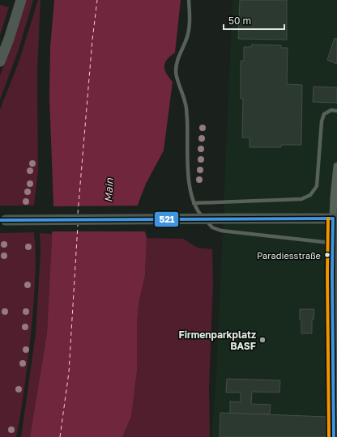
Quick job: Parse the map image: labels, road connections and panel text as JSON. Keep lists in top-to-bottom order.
{
  "water": ["Main"],
  "places": ["Paradiesstraße", "Firmenparkplatz BASF"],
  "lines": ["transit line 521"],
  "scale_bar": "50 m"
}
